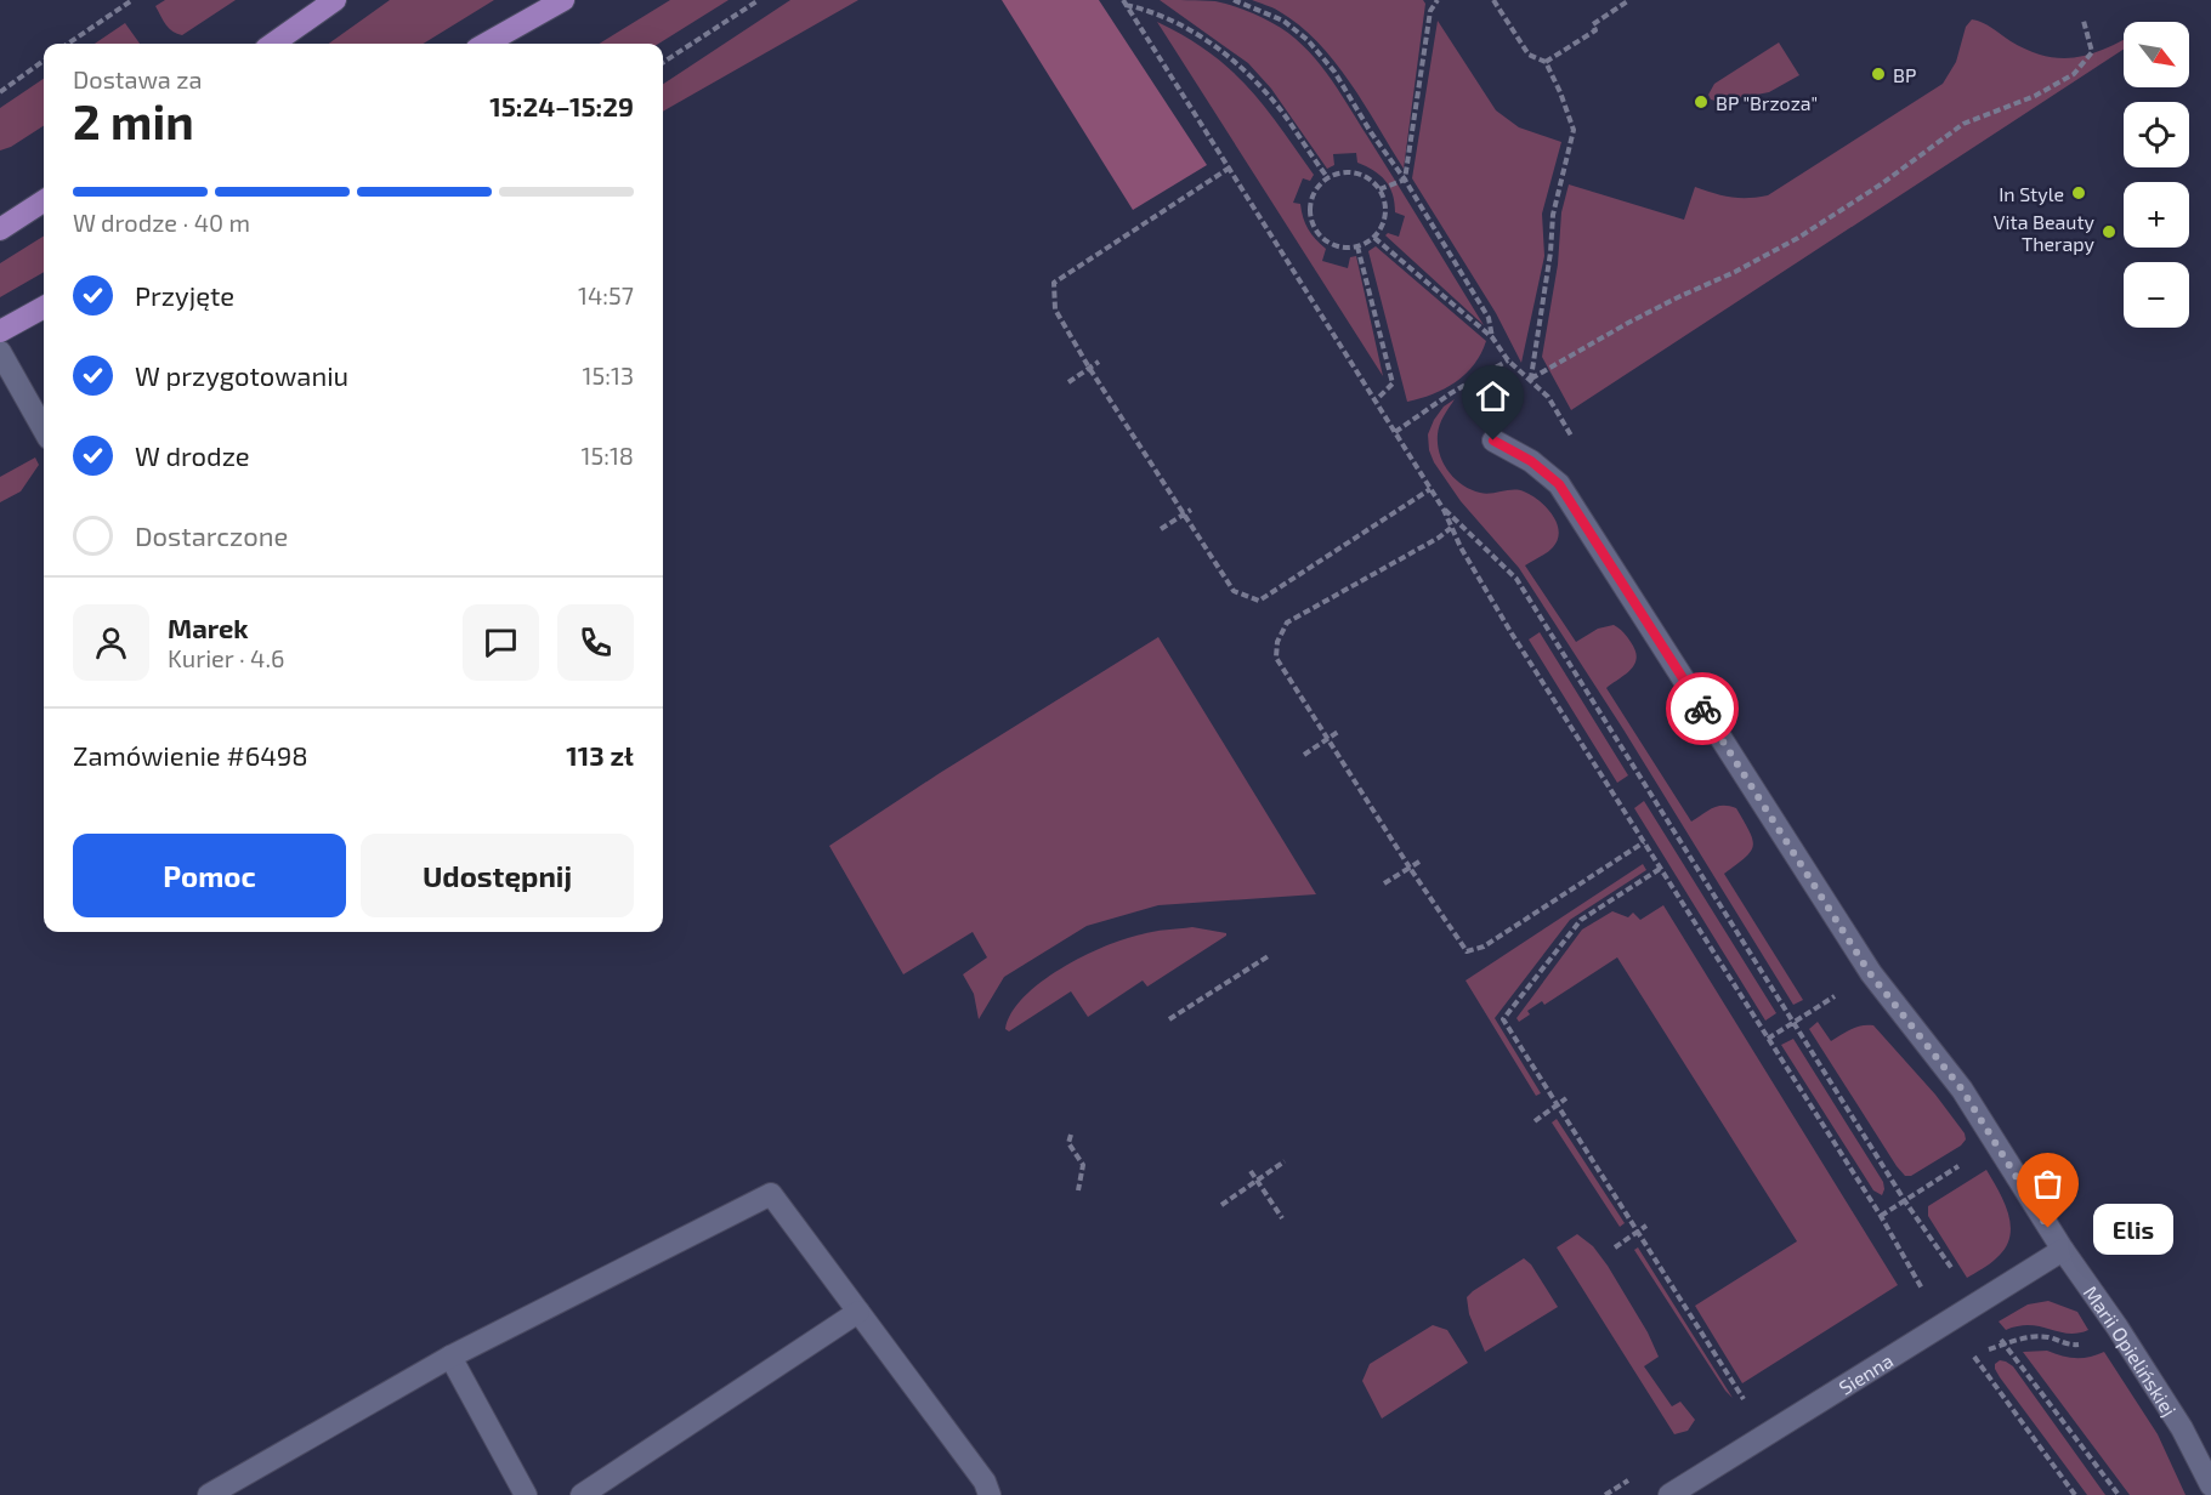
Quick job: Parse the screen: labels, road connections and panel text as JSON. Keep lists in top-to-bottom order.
{
  "streets": {
    "street": ["Marii Opielińskiej", "Sienna"]
  },
  "crossings": [
    ["Marii Opielińskiej", "Sienna"]
  ],
  "places": [
    "BP",
    "BP \"Brzoza\"",
    "In Style",
    "Vita Beauty Therapy",
    "Elis"
  ],
  "north": "bottom right",
  "page": {
    "map_buttons": ["+", "−"],
    "heading": ["2 min", "Dostawa za", "15:24–15:29"],
    "panel": [
      "Marek",
      "Kurier · 4.6",
      "Zamówienie #6498",
      "113 zł"
    ],
    "bar": "W drodze · 40 m",
    "list": [
      ["Przyjęte", "14:57"],
      ["W przygotowaniu", "15:13"],
      ["W drodze", "15:18"],
      "Dostarczone"
    ],
    "buttons": ["Pomoc", "Udostępnij"],
    "bubble": "Elis"
  }
}
